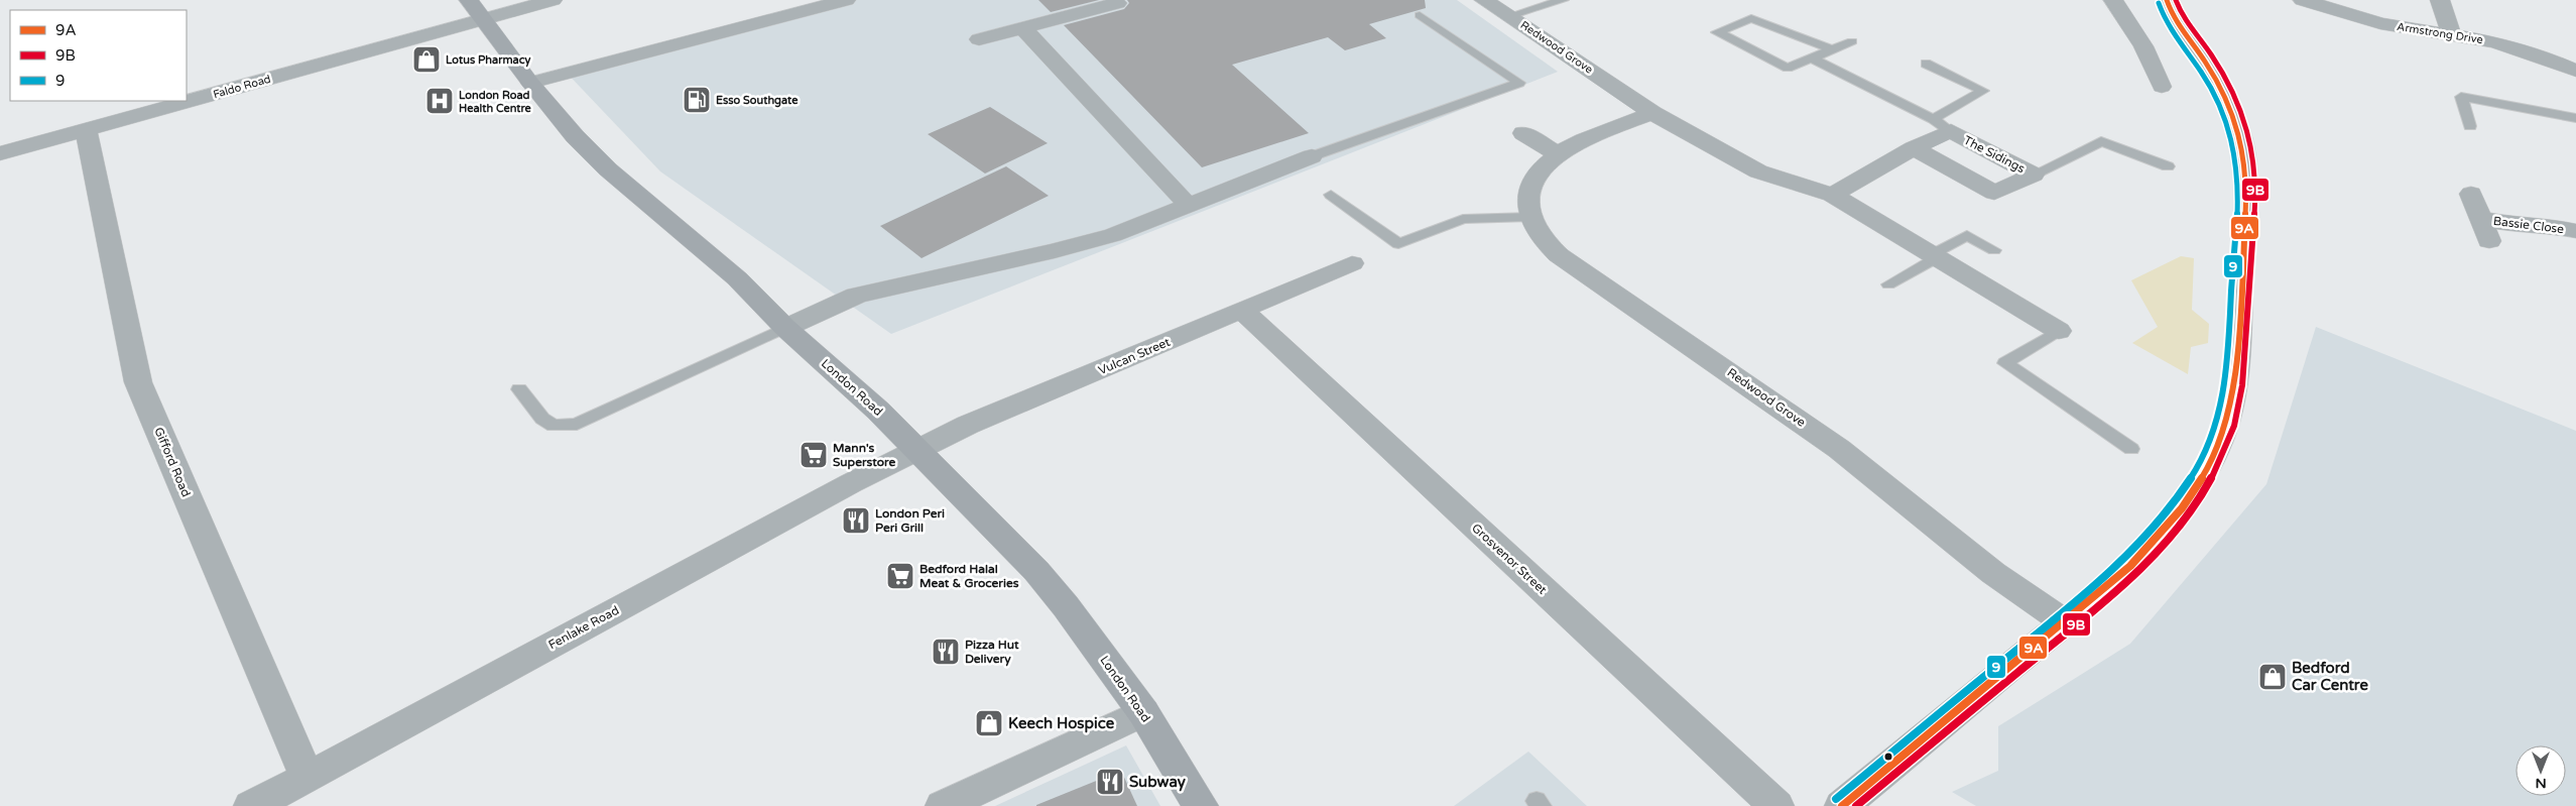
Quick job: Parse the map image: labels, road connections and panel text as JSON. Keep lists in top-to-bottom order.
{
  "streets": {
    "main road": ["London Road"],
    "street": [
      "Armstrong Drive",
      "Redwood Grove",
      "Faldo Road",
      "The Sidings",
      "Bassie Close",
      "Vulcan Street",
      "Gifford Road",
      "Grosvenor Street",
      "Fenlake Road"
    ]
  },
  "crossings": [
    ["Redwood Grove", "The Sidings"],
    ["Faldo Road", "London Road"],
    ["Faldo Road", "Gifford Road"],
    ["Vulcan Street", "London Road"],
    ["Vulcan Street", "Grosvenor Street"],
    ["Vulcan Street", "Fenlake Road"],
    ["London Road", "Fenlake Road"],
    ["Gifford Road", "Fenlake Road"]
  ],
  "places": {
    "shop": ["Lotus Pharmacy", "Bedford Car Centre", "Keech Hospice"],
    "fuel station": ["Esso Southgate"],
    "hospital": ["London Road Health Centre"],
    "supermarket": ["Mann's Superstore", "Bedford Halal Meat & Groceries"],
    "restaurant": ["London Peri Peri Grill", "Pizza Hut Delivery", "Subway"]
  },
  "lines": ["transit line 9A", "transit line 9B", "transit line 9"],
  "legend": ["9A", "9B", "9"],
  "north": "bottom"
}
